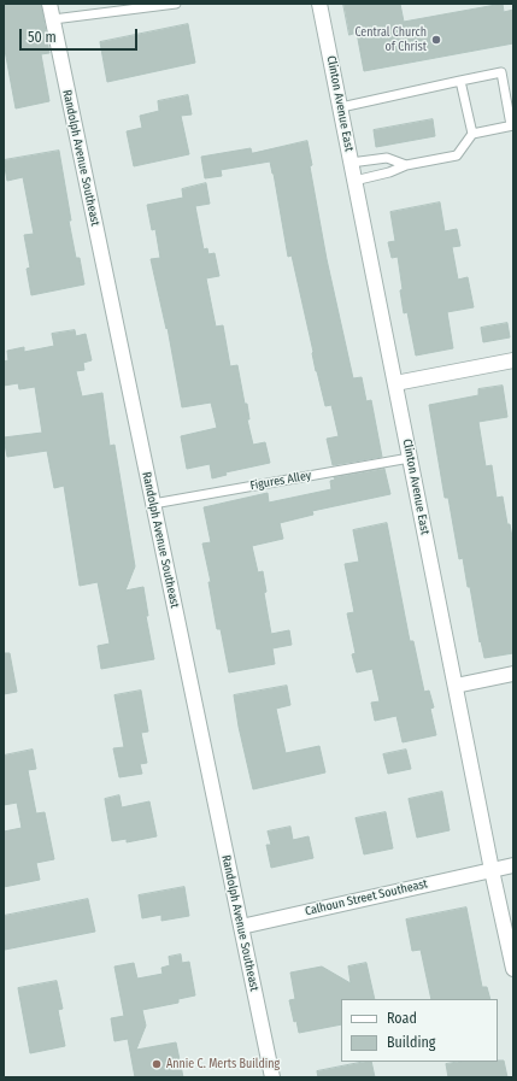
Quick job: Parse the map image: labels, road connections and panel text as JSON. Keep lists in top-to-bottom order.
{
  "streets": {
    "street": ["Clinton Avenue East", "Randolph Avenue Southeast", "Calhoun Street Southeast"],
    "lane": ["Figures Alley"]
  },
  "crossings": [
    ["Clinton Avenue East", "Figures Alley"],
    ["Clinton Avenue East", "Calhoun Street Southeast"],
    ["Randolph Avenue Southeast", "Figures Alley"],
    ["Randolph Avenue Southeast", "Calhoun Street Southeast"]
  ],
  "places": ["Central Church of Christ", "Annie C. Merts Building"],
  "legend": ["Road", "Building"],
  "scale_bar": "50 m"
}
